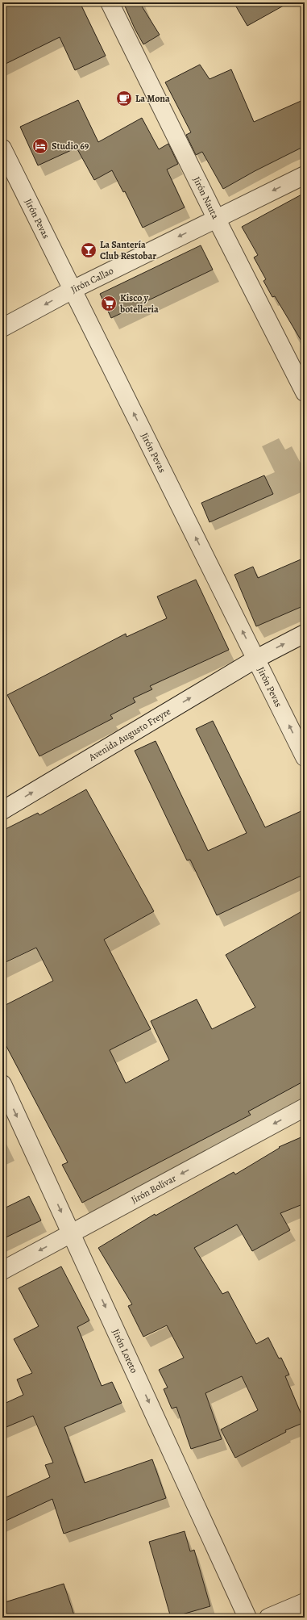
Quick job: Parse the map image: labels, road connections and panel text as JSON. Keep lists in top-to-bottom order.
{
  "streets": {
    "street": [
      "Jirón Nauta",
      "Jirón Pevas",
      "Jirón Callao",
      "Avenida Augusto Freyre",
      "Jirón Bolívar",
      "Jirón Loreto"
    ]
  },
  "crossings": [
    ["Jirón Nauta", "Jirón Callao"],
    ["Jirón Pevas", "Jirón Callao"],
    ["Jirón Pevas", "Avenida Augusto Freyre"],
    ["Jirón Bolívar", "Jirón Loreto"]
  ],
  "one_way": [
    "Jirón Pevas",
    "Jirón Callao",
    "Avenida Augusto Freyre",
    "Jirón Bolívar",
    "Jirón Loreto"
  ],
  "places": {
    "cafe": ["La Mona"],
    "hotel": ["Studio 69"],
    "bar": ["La Santería Club Restobar"],
    "supermarket": ["Kisco y botelleria"]
  }
}
